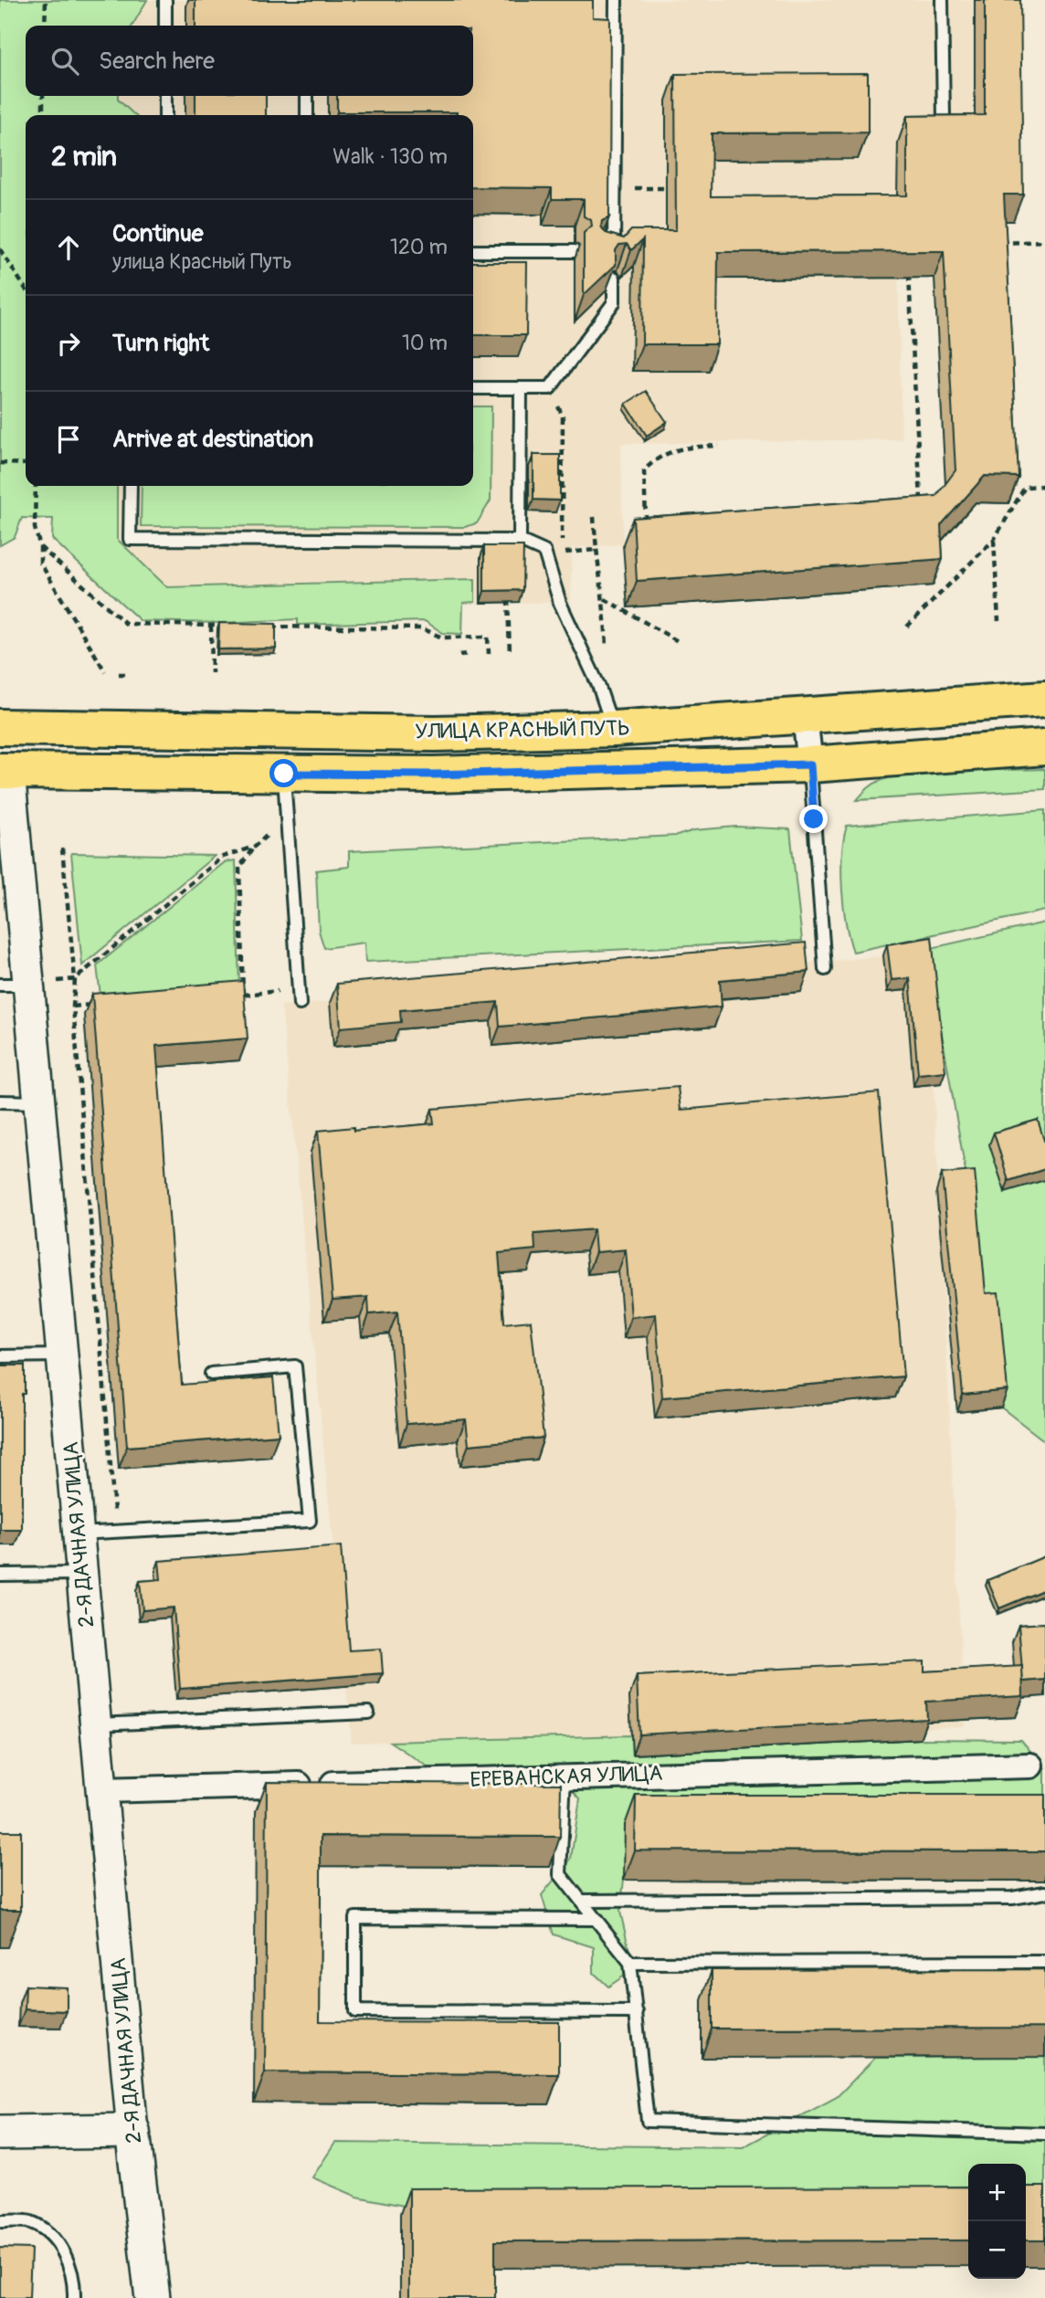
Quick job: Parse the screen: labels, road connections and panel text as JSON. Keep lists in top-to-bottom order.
{
  "streets": {
    "main road": ["УЛИЦА КРАСНЫЙ ПУТЬ", "2-Я ДАЧНАЯ УЛИЦА"],
    "street": ["ЕРЕВАНСКАЯ УЛИЦА"]
  },
  "crossings": [
    ["УЛИЦА КРАСНЫЙ ПУТЬ", "2-Я ДАЧНАЯ УЛИЦА"],
    ["2-Я ДАЧНАЯ УЛИЦА", "ЕРЕВАНСКАЯ УЛИЦА"]
  ],
  "page": {
    "search": "Search here",
    "heading": ["2 min", "Walk · 130 m"],
    "list": [
      ["Continue", "улица Красный Путь", "120 m"],
      ["Turn right", "10 m"],
      "Arrive at destination"
    ],
    "map_buttons": ["+", "−"]
  }
}
